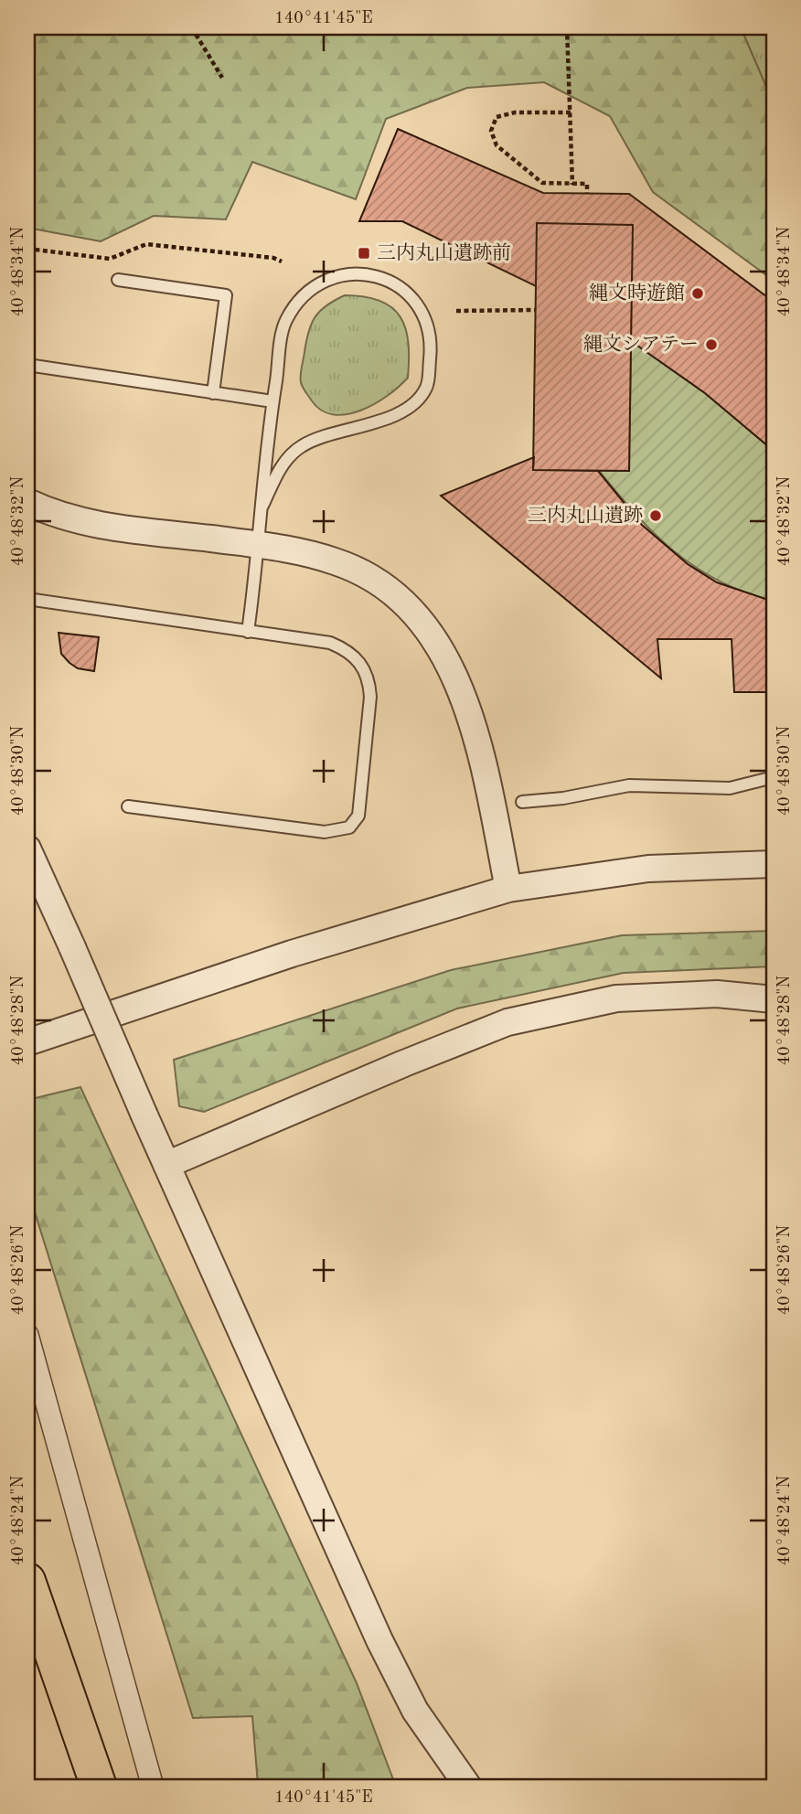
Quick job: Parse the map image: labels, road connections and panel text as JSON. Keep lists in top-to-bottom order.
{
  "places": {
    "transit": ["三内丸山遺跡前"],
    "other": ["縄文時遊館", "縄文シアテー", "三内丸山遺跡"]
  },
  "coordinates": [
    "140°41'45\"E",
    "40°48'34\"N",
    "40°48'32\"N",
    "40°48'30\"N",
    "40°48'28\"N",
    "40°48'26\"N",
    "40°48'24\"N"
  ]
}
